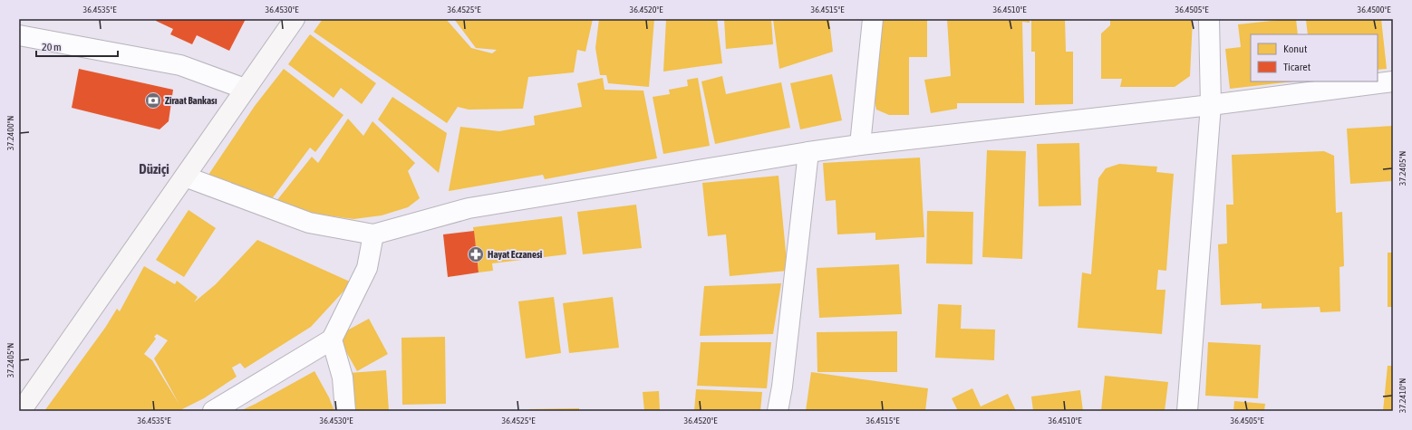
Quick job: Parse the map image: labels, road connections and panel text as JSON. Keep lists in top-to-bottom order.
{
  "districts": ["Düziçi"],
  "places": {
    "bank": ["Ziraat Bankası"],
    "pharmacy": ["Hayat Eczanesi"]
  },
  "legend": ["Konut", "Ticaret"],
  "scale_bar": "20 m",
  "coordinates": [
    "36.4535°E",
    "36.4530°E",
    "36.4525°E",
    "36.4520°E",
    "36.4515°E",
    "36.4510°E",
    "36.4505°E",
    "36.4500°E",
    "37.2400°N",
    "37.2405°N",
    "37.2410°N"
  ]
}
